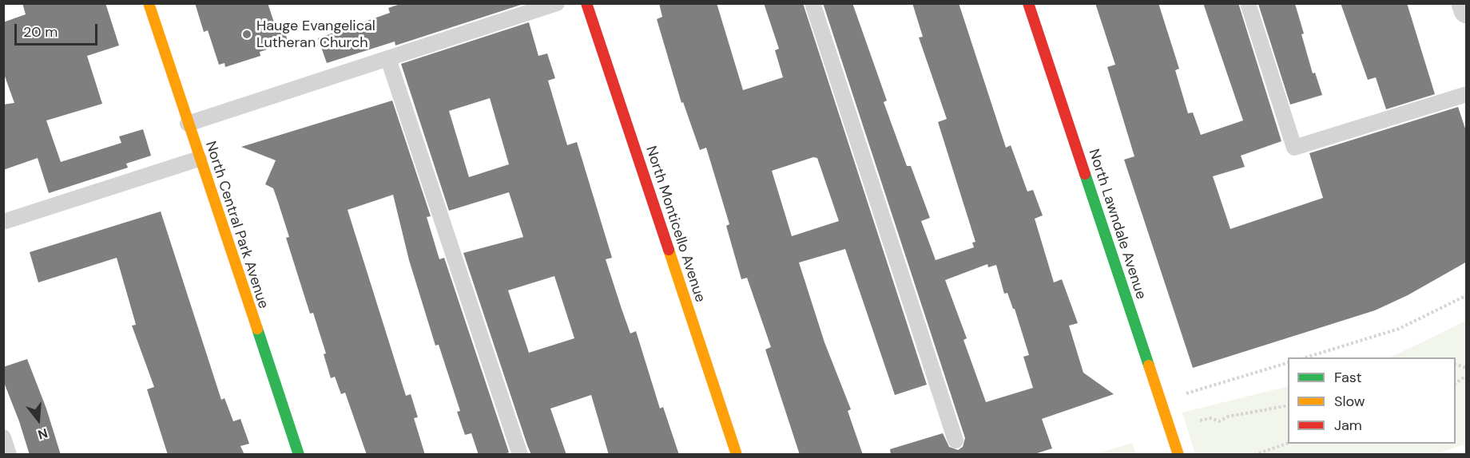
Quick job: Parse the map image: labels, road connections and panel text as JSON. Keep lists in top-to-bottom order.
{
  "streets": {
    "street": ["North Monticello Avenue", "North Lawndale Avenue", "North Central Park Avenue"]
  },
  "places": ["Hauge Evangelical Lutheran Church"],
  "legend": ["Fast", "Slow", "Jam"],
  "scale_bar": "20 m",
  "north": "bottom"
}
